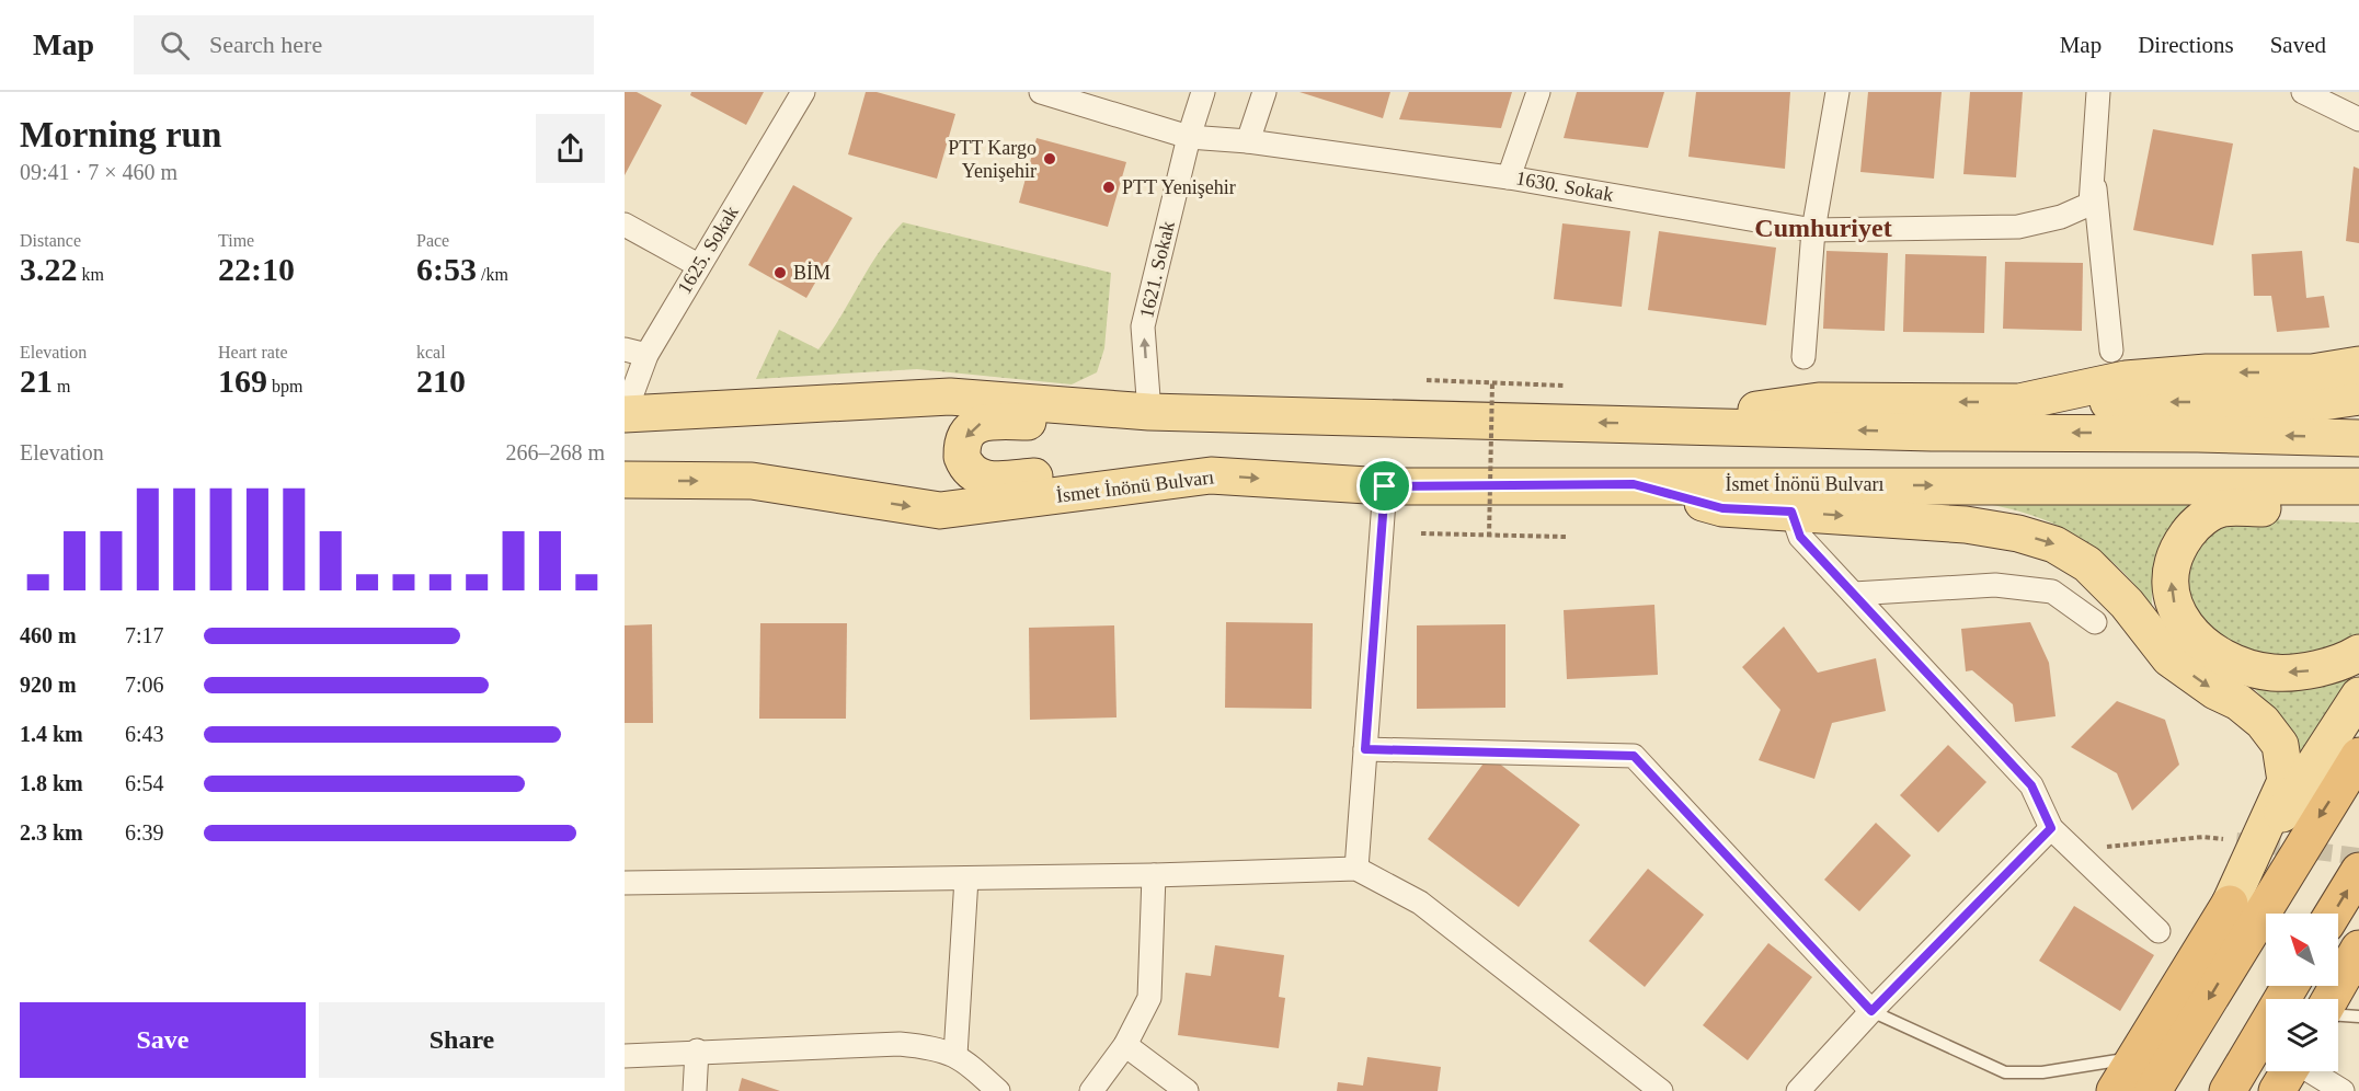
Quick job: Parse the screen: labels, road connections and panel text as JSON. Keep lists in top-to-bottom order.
{
  "streets": {
    "main road": ["İsmet İnönü Bulvarı"],
    "street": ["1630. Sokak", "1625. Sokak", "1621. Sokak"]
  },
  "crossings": [
    ["1630. Sokak", "1621. Sokak"]
  ],
  "one_way": ["1621. Sokak"],
  "districts": ["Cumhuriyet"],
  "places": ["PTT Kargo Yenişehir", "PTT Yenişehir", "BİM"],
  "north": "top left",
  "page": {
    "header": "Map",
    "search": "Search here",
    "nav": ["Map", "Directions", "Saved"],
    "heading": ["Morning run", "09:41 · 7 × 460 m"],
    "stats": [
      ["Distance", "3.22 km"],
      ["Time", "22:10"],
      ["Pace", "6:53 /km"],
      ["Elevation", "21 m"],
      ["Heart rate", "169 bpm"],
      ["kcal", "210"]
    ],
    "chart": ["Elevation", "266–268 m"],
    "list": [
      {
        "name": "460 m",
        "note": "7:17"
      },
      {
        "name": "920 m",
        "note": "7:06"
      },
      {
        "name": "1.4 km",
        "note": "6:43"
      },
      {
        "name": "1.8 km",
        "note": "6:54"
      },
      {
        "name": "2.3 km",
        "note": "6:39"
      }
    ],
    "buttons": ["Save", "Share"]
  }
}
